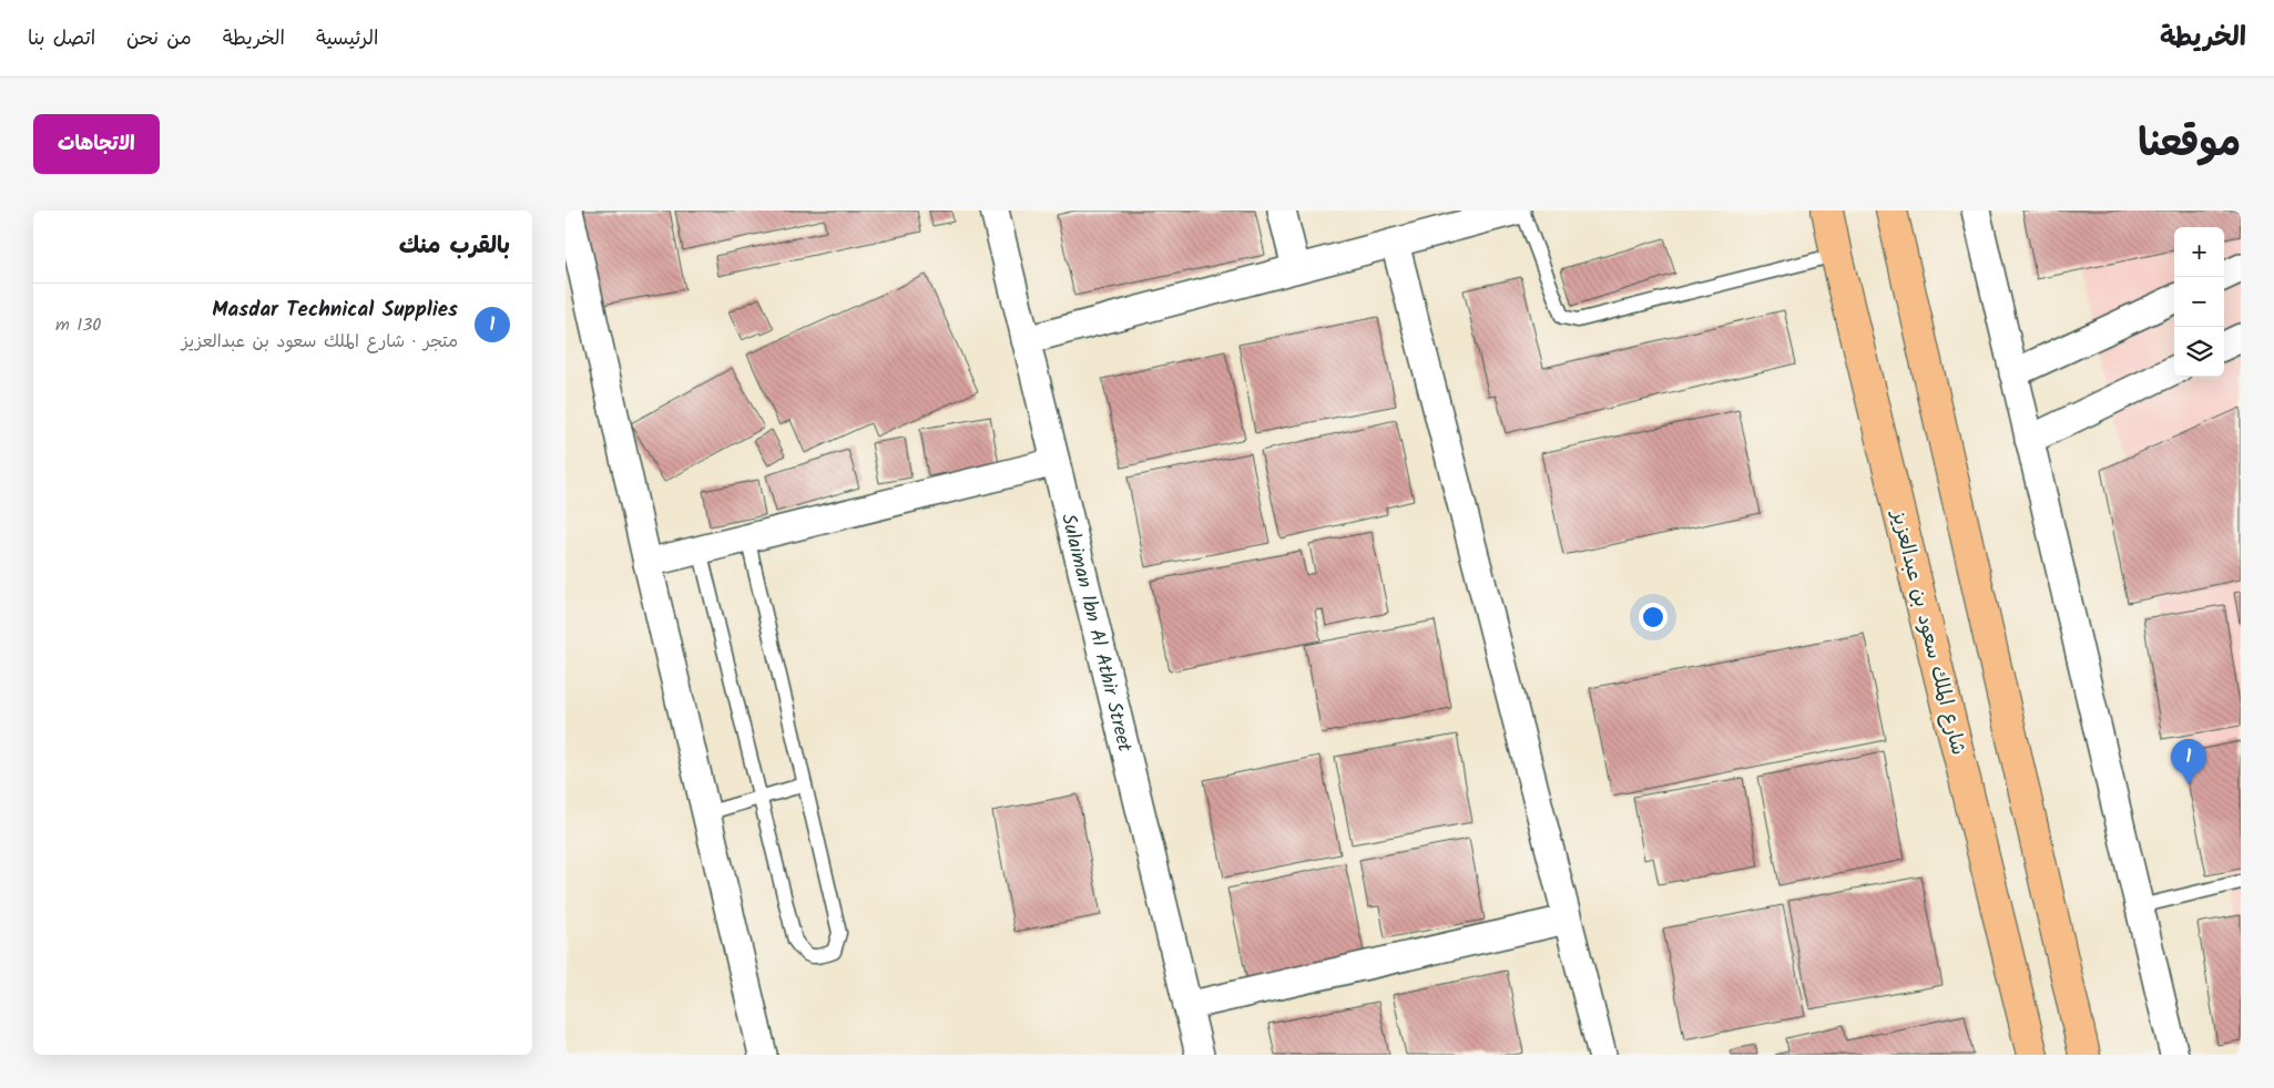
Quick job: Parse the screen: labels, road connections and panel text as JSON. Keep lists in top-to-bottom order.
{
  "streets": {
    "main road": ["شارع الملك سعود بن عبدالعزيز"],
    "street": ["Sulaiman Ibn Al Athir Street"]
  },
  "page": {
    "header": "الخريطة",
    "nav": [
      "الرئيسية",
      "الخريطة",
      "من نحن",
      "اتصل بنا"
    ],
    "title": "موقعنا",
    "buttons": "الاتجاهات",
    "heading": "بالقرب منك",
    "map_buttons": ["+", "−"],
    "list": [
      {
        "mark": "1",
        "name": "Masdar Technical Supplies",
        "note": "متجر · شارع الملك سعود بن عبدالعزيز",
        "value": "130 m"
      }
    ],
    "pins": "1"
  }
}
